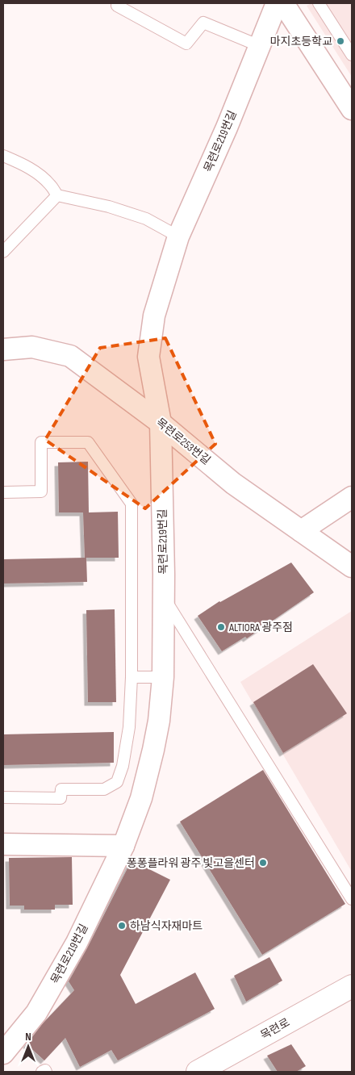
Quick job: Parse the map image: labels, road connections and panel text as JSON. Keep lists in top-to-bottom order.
{
  "streets": {
    "main road": ["목련로"],
    "street": ["목련로219번길", "목련로253번길"]
  },
  "crossings": [
    ["목련로219번길", "목련로253번길"]
  ],
  "places": [
    "마지초등학교",
    "ALTIORA 광주점",
    "퐁퐁플라워 광주 빛고을센터",
    "하남식자재마트"
  ],
  "north": "top"
}
